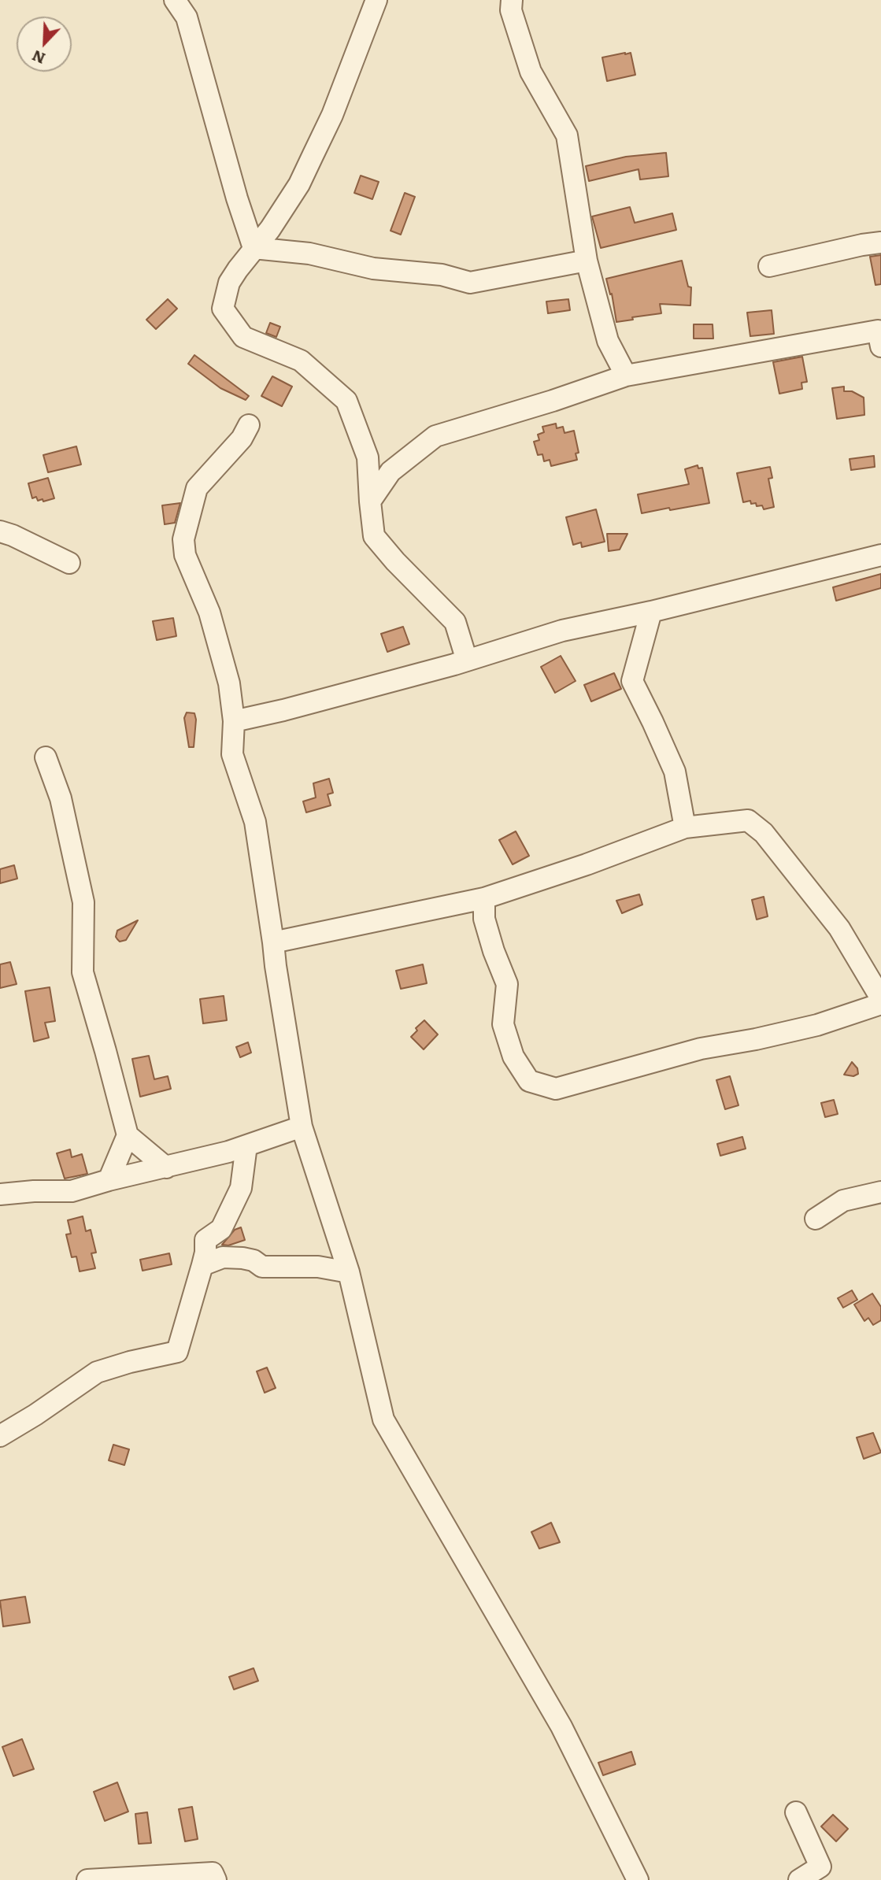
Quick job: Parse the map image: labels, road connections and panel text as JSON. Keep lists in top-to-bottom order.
{
  "north": "bottom left"
}
